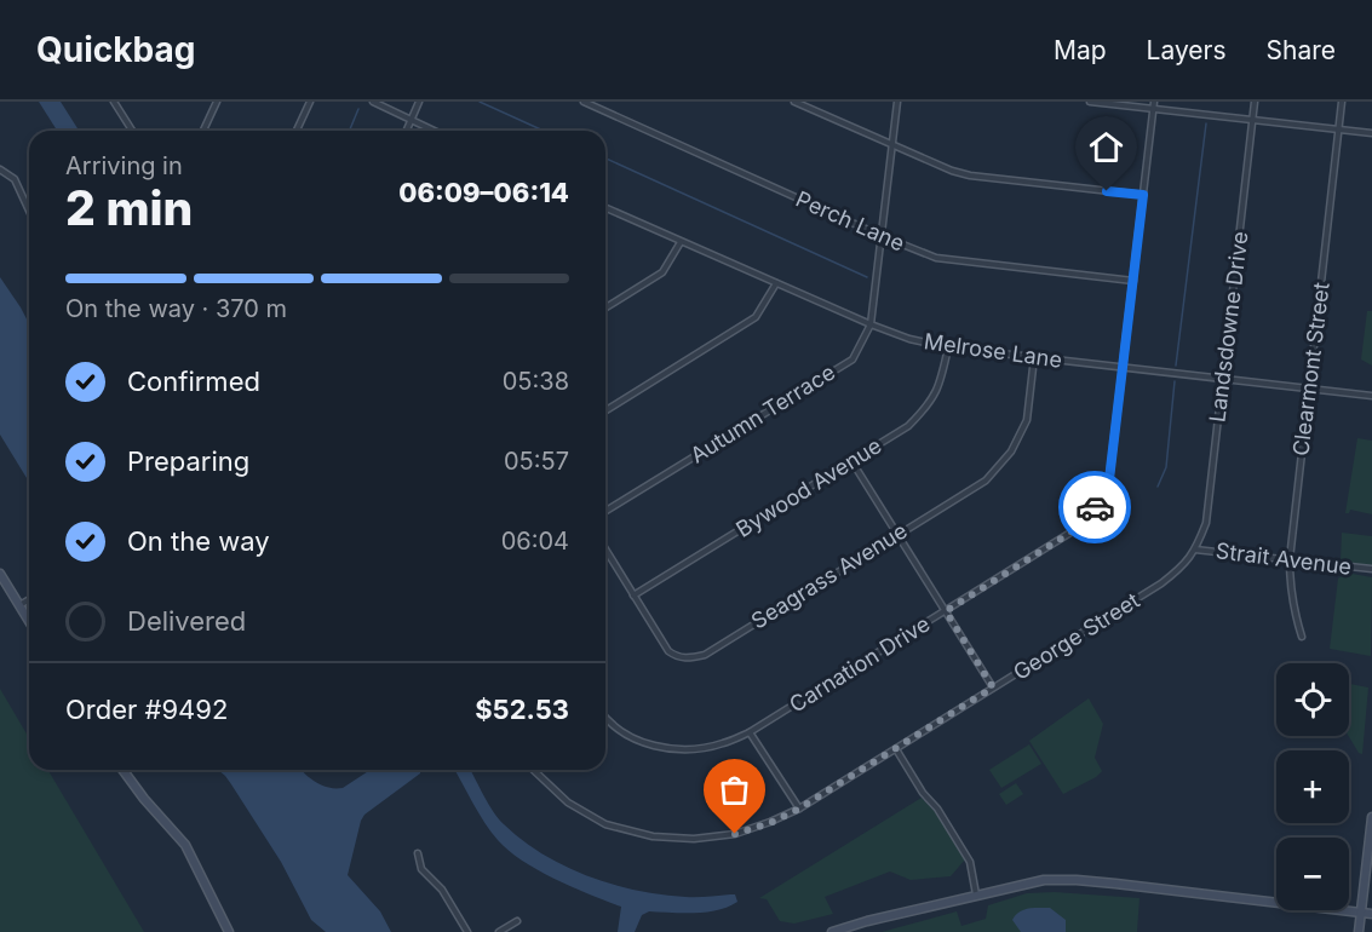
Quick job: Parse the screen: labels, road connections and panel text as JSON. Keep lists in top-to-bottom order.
{
  "streets": {
    "street": [
      "Perch Lane",
      "Landsdowne Drive",
      "Melrose Lane",
      "Clearmont Street",
      "Autumn Terrace",
      "Bywood Avenue",
      "Strait Avenue",
      "Seagrass Avenue",
      "George Street",
      "Carnation Drive"
    ]
  },
  "crossings": [
    ["Perch Lane", "Autumn Terrace"],
    ["Perch Lane", "Carnation Drive"],
    ["Landsdowne Drive", "Melrose Lane"],
    ["Landsdowne Drive", "Strait Avenue"],
    ["Landsdowne Drive", "George Street"],
    ["Melrose Lane", "Clearmont Street"],
    ["Melrose Lane", "Autumn Terrace"],
    ["Melrose Lane", "Bywood Avenue"],
    ["Melrose Lane", "Seagrass Avenue"],
    ["Melrose Lane", "Carnation Drive"],
    ["Clearmont Street", "Strait Avenue"],
    ["Bywood Avenue", "Seagrass Avenue"],
    ["Strait Avenue", "George Street"]
  ],
  "page": {
    "header": "Quickbag",
    "nav": ["Map", "Layers", "Share"],
    "heading": ["2 min", "Arriving in", "06:09–06:14"],
    "panel": ["Order #9492", "$52.53"],
    "bar": "On the way · 370 m",
    "list": [
      ["Confirmed", "05:38"],
      ["Preparing", "05:57"],
      ["On the way", "06:04"],
      "Delivered"
    ],
    "map_buttons": ["+", "−"]
  }
}
